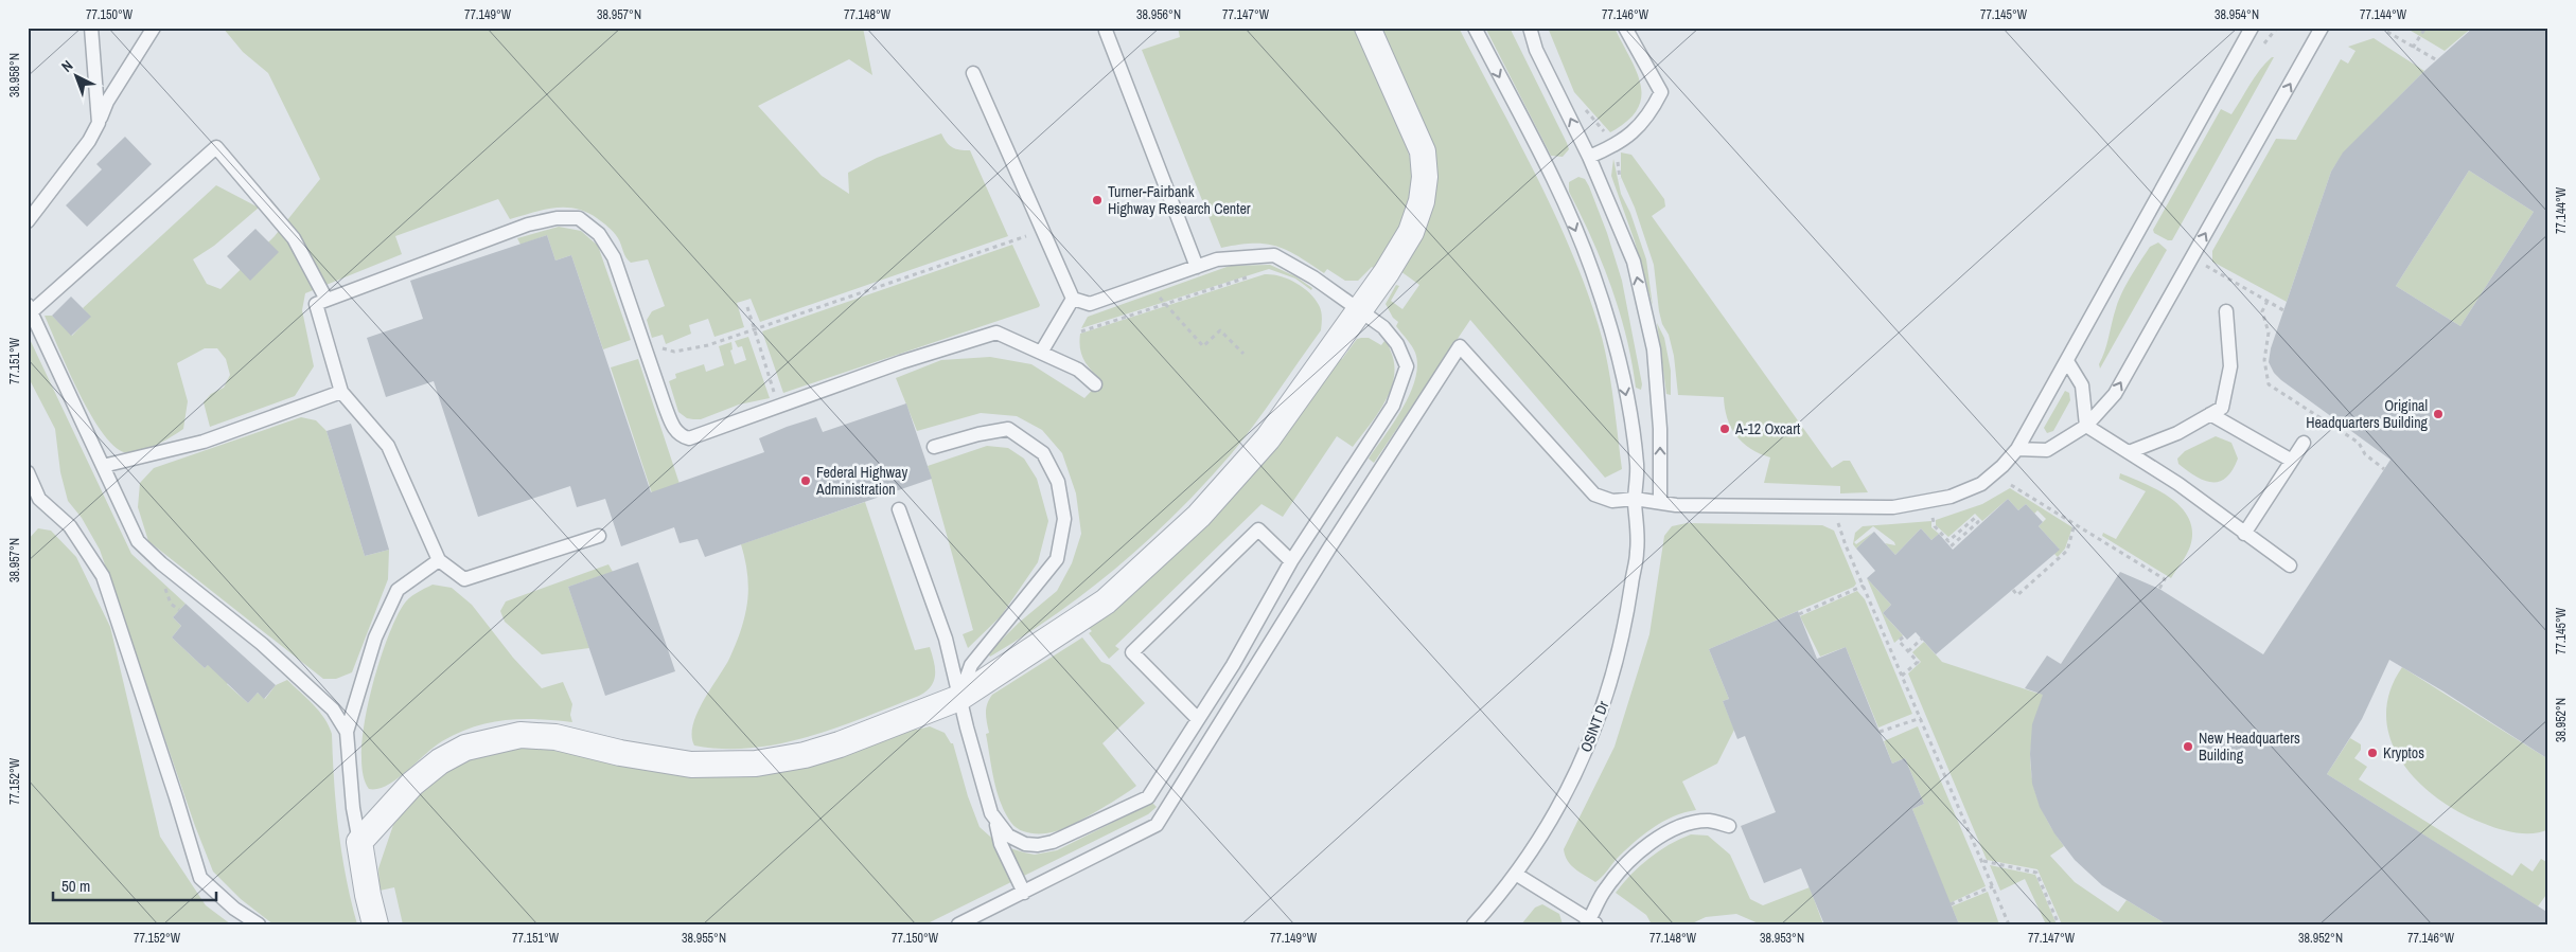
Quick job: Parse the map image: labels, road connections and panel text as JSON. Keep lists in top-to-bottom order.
{
  "streets": {
    "lane": ["OSINT Dr"]
  },
  "places": [
    "Turner-Fairbank Highway Research Center",
    "Original Headquarters Building",
    "A-12 Oxcart",
    "Federal Highway Administration",
    "New Headquarters Building",
    "Kryptos"
  ],
  "scale_bar": "50 m",
  "north": "top left",
  "coordinates": [
    "77.150°W",
    "77.149°W",
    "38.957°N",
    "77.148°W",
    "38.956°N",
    "77.147°W",
    "77.146°W",
    "77.145°W",
    "38.954°N",
    "77.144°W",
    "38.958°N",
    "77.151°W",
    "38.952°N",
    "77.152°W",
    "38.955°N",
    "38.953°N"
  ]
}
